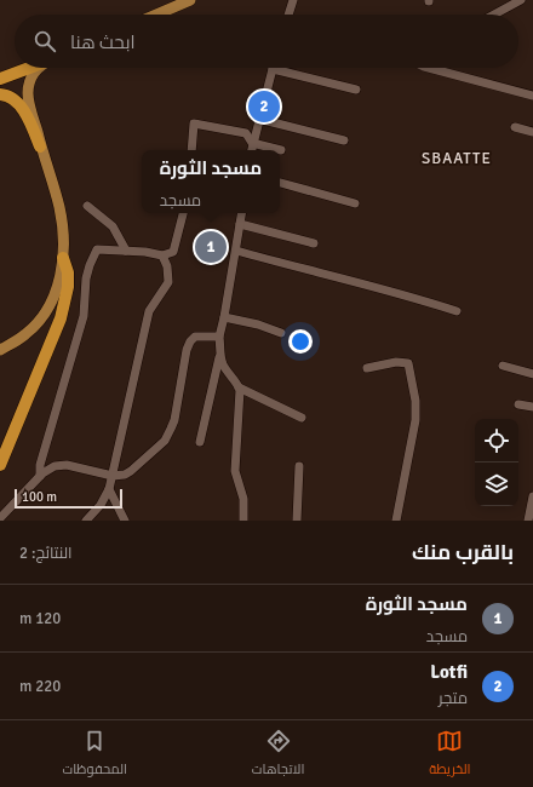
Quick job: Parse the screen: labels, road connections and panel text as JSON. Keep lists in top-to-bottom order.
{
  "districts": ["SBAATTE"],
  "scale_bar": "100 m",
  "page": {
    "search": "ابحث هنا",
    "pins": ["2", "1"],
    "popup": ["مسجد الثورة", "مسجد"],
    "scale": "100 m",
    "heading": ["بالقرب منك", "النتائج: 2"],
    "list": [
      {
        "mark": "1",
        "name": "مسجد الثورة",
        "note": "مسجد",
        "value": "120 m"
      },
      {
        "mark": "2",
        "name": "Lotfi",
        "note": "متجر",
        "value": "220 m"
      }
    ],
    "nav": ["الخريطة", "الاتجاهات", "المحفوظات"]
  }
}
